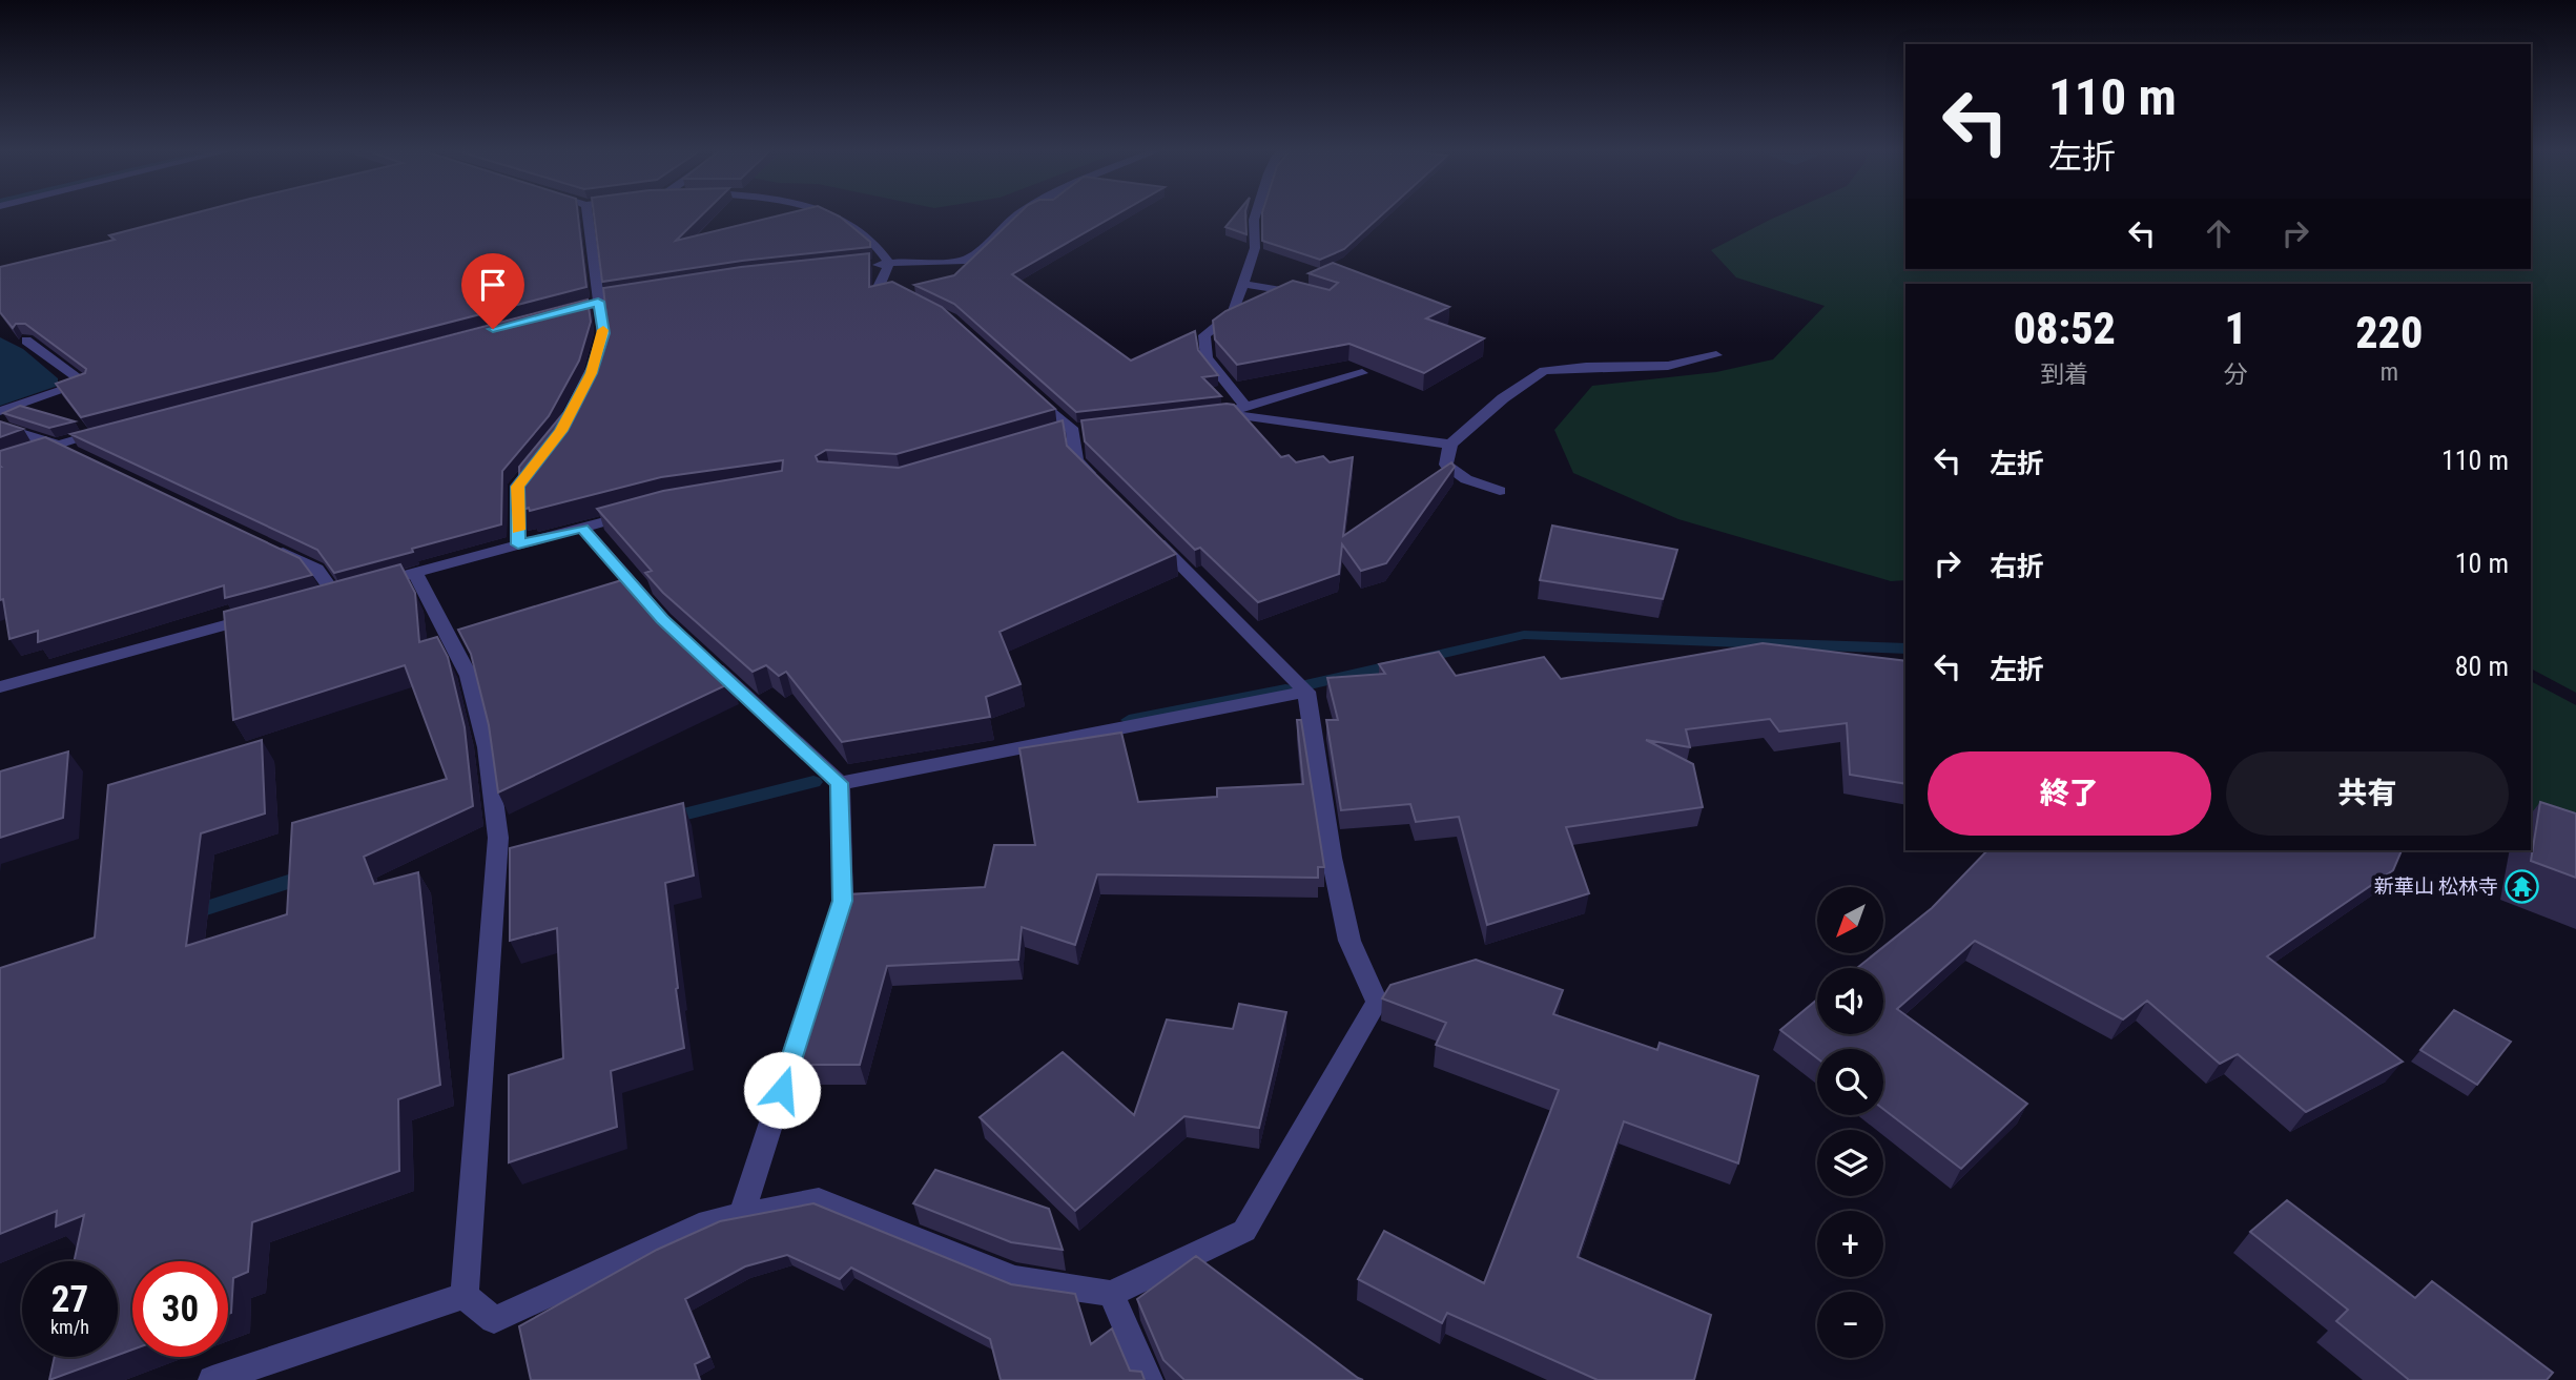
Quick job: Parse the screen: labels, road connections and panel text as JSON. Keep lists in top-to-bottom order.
{
  "places": {
    "temple": ["新華山 松林寺"]
  },
  "north": "bottom left",
  "page": {
    "turn": ["110 m", "左折"],
    "eta": [
      "08:52",
      "到着",
      "1",
      "分",
      "220",
      "m"
    ],
    "list": [
      {
        "name": "左折",
        "value": "110 m"
      },
      {
        "name": "右折",
        "value": "10 m"
      },
      {
        "name": "左折",
        "value": "80 m"
      }
    ],
    "buttons": ["終了", "共有"],
    "map_buttons": ["+", "−"],
    "speed": "27 km/h",
    "limit": "30"
  }
}
